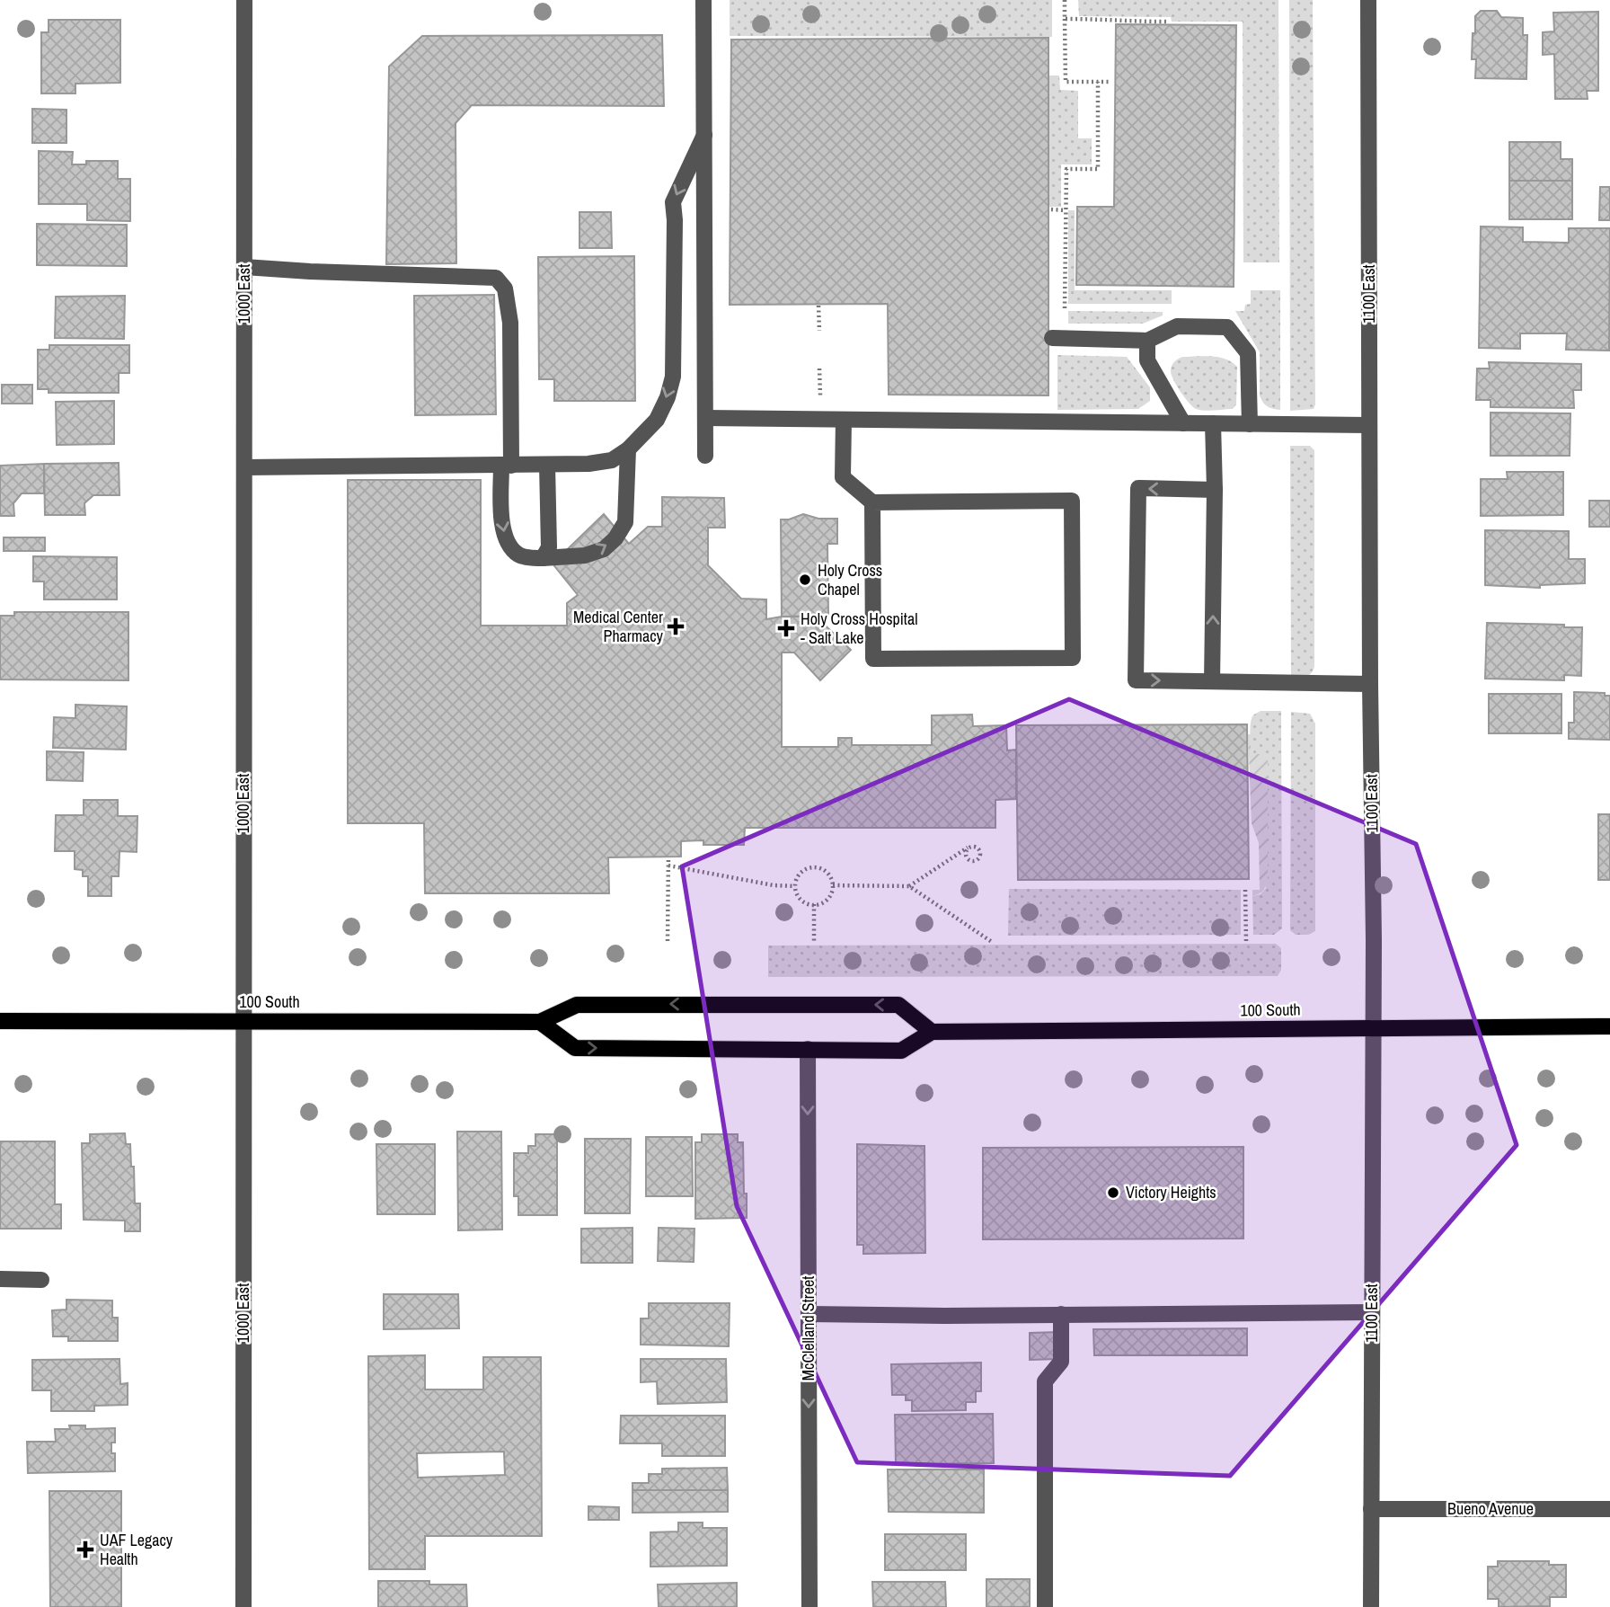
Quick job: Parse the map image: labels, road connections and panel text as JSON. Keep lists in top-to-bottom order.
{
  "streets": {
    "main road": ["100 South"],
    "street": [
      "1000 East",
      "1100 East",
      "McClelland Street",
      "Bueno Avenue"
    ]
  },
  "crossings": [
    ["1000 East", "100 South"],
    ["1100 East", "100 South"],
    ["1100 East", "Bueno Avenue"]
  ],
  "one_way": ["McClelland Street"],
  "places": {
    "other": ["Holy Cross Chapel", "Victory Heights"],
    "health": ["Medical Center Pharmacy", "Holy Cross Hospital - Salt Lake", "UAF Legacy Health"]
  }
}
